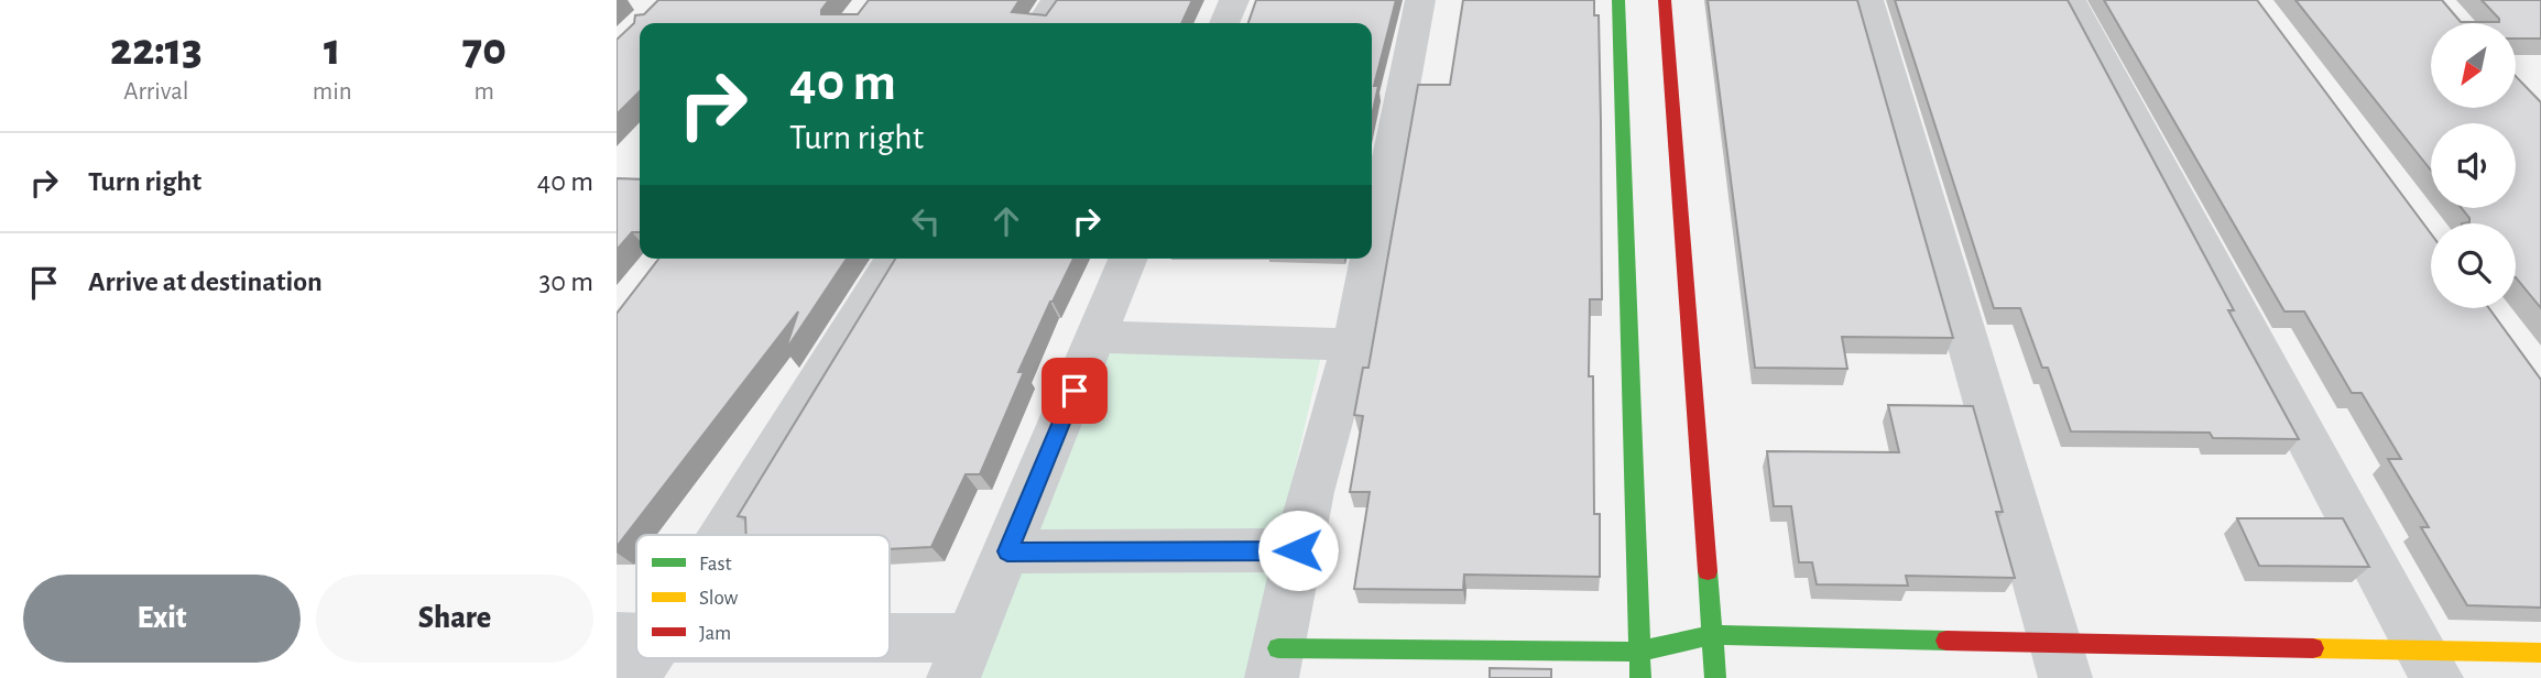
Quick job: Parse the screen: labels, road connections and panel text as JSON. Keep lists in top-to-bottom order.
{
  "legend": ["Fast", "Slow", "Jam"],
  "north": "bottom left",
  "page": {
    "eta": [
      "22:13",
      "Arrival",
      "1",
      "min",
      "70",
      "m"
    ],
    "turn": ["40 m", "Turn right"],
    "list": [
      {
        "name": "Turn right",
        "value": "40 m"
      },
      {
        "name": "Arrive at destination",
        "value": "30 m"
      }
    ],
    "buttons": ["Exit", "Share"]
  }
}
